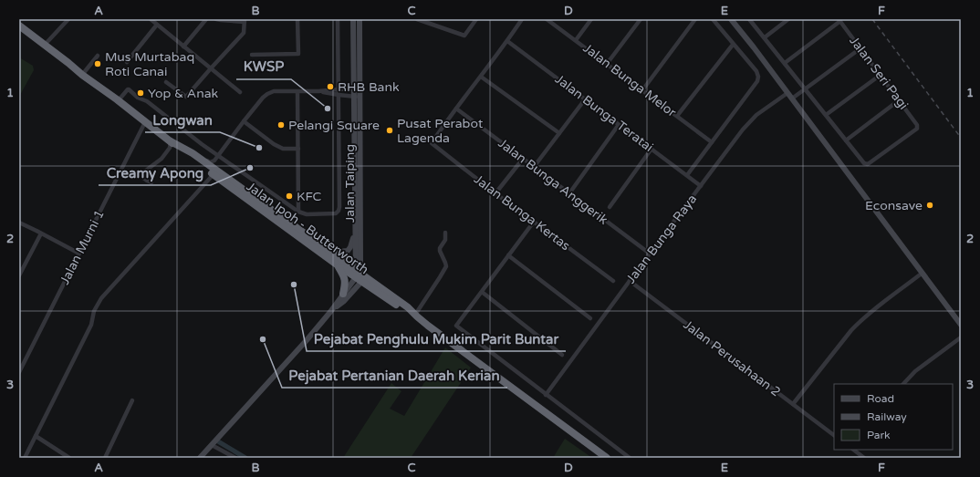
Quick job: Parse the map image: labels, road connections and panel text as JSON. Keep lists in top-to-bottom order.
{
  "streets": {
    "highway": ["Jalan Ipoh - Butterworth"],
    "main road": ["Jalan Taiping"],
    "street": [
      "Jalan Seri Pagi",
      "Jalan Bunga Melor",
      "Jalan Bunga Teratai",
      "Jalan Bunga Anggerik",
      "Jalan Bunga Kertas",
      "Jalan Bunga Raya",
      "Jalan Murni 1",
      "Jalan Perusahaan 2"
    ]
  },
  "crossings": [
    ["Jalan Bunga Teratai", "Jalan Bunga Raya"],
    ["Jalan Bunga Anggerik", "Jalan Bunga Kertas"],
    ["Jalan Bunga Anggerik", "Jalan Bunga Raya"],
    ["Jalan Taiping", "Jalan Ipoh - Butterworth"],
    ["Jalan Ipoh - Butterworth", "Jalan Murni 1"],
    ["Jalan Bunga Raya", "Jalan Perusahaan 2"]
  ],
  "places": [
    "Mus Murtabaq Roti Canai",
    "RHB Bank",
    "Yop & Anak",
    "KWSP",
    "Pelangi Square",
    "Pusat Perabot Lagenda",
    "Longwan",
    "Creamy Apong",
    "KFC",
    "Econsave",
    "Pejabat Penghulu Mukim Parit Buntar",
    "Pejabat Pertanian Daerah Kerian"
  ],
  "legend": ["Road", "Railway", "Park"],
  "grid": {
    "columns": [
      "A",
      "B",
      "C",
      "D",
      "E",
      "F"
    ],
    "rows": ["1", "2", "3"]
  }
}
